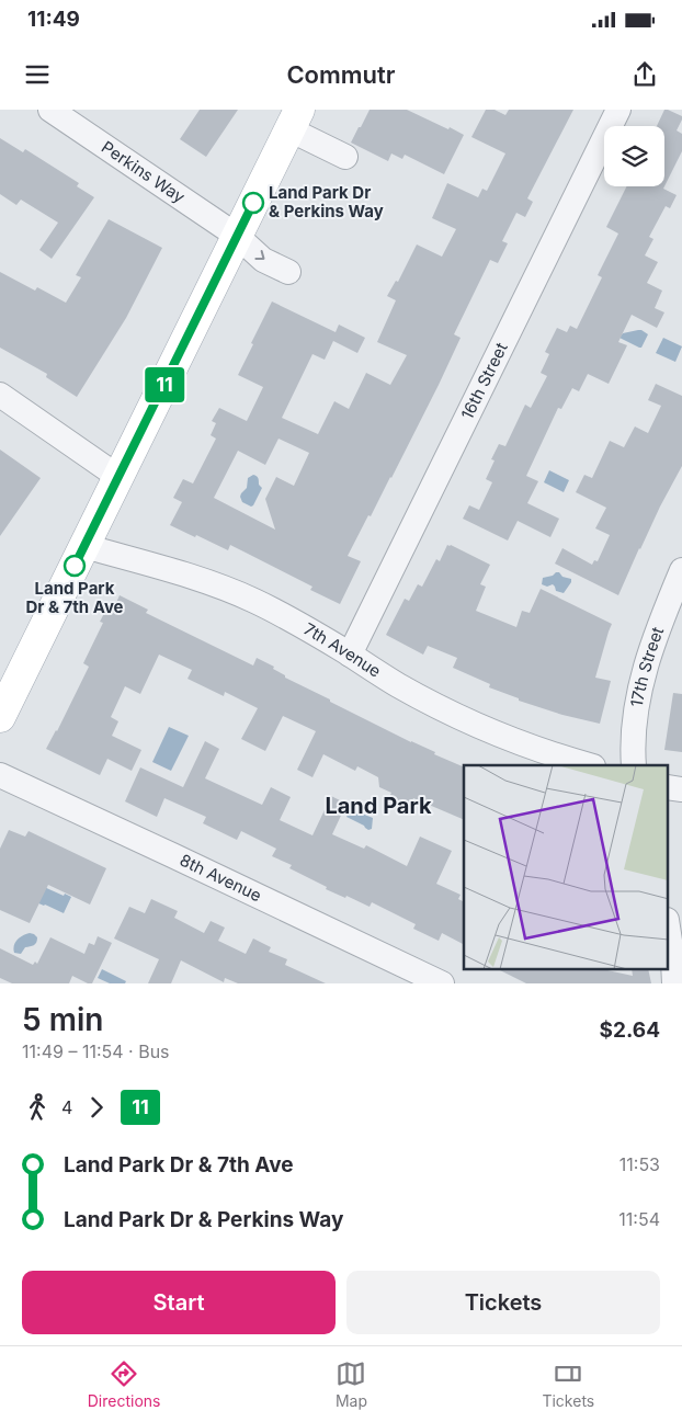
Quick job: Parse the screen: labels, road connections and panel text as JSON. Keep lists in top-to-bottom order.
{
  "streets": {
    "street": [
      "Perkins Way",
      "16th Street",
      "7th Avenue",
      "17th Street",
      "8th Avenue"
    ]
  },
  "crossings": [
    ["16th Street", "7th Avenue"]
  ],
  "districts": ["Land Park"],
  "places": ["Land Park Dr & Perkins Way", "Land Park Dr & 7th Ave"],
  "lines": ["bus line 11"],
  "page": {
    "status": "11:49",
    "header": "Commutr",
    "on_map": "11",
    "heading": ["5 min", "11:49 – 11:54 · Bus", "$2.64"],
    "legs": ["4", "11"],
    "list": [
      {
        "name": "Land Park Dr & 7th Ave",
        "value": "11:53"
      },
      {
        "name": "Land Park Dr & Perkins Way",
        "value": "11:54"
      }
    ],
    "buttons": ["Start", "Tickets"],
    "tabs": ["Directions", "Map", "Tickets"]
  }
}
